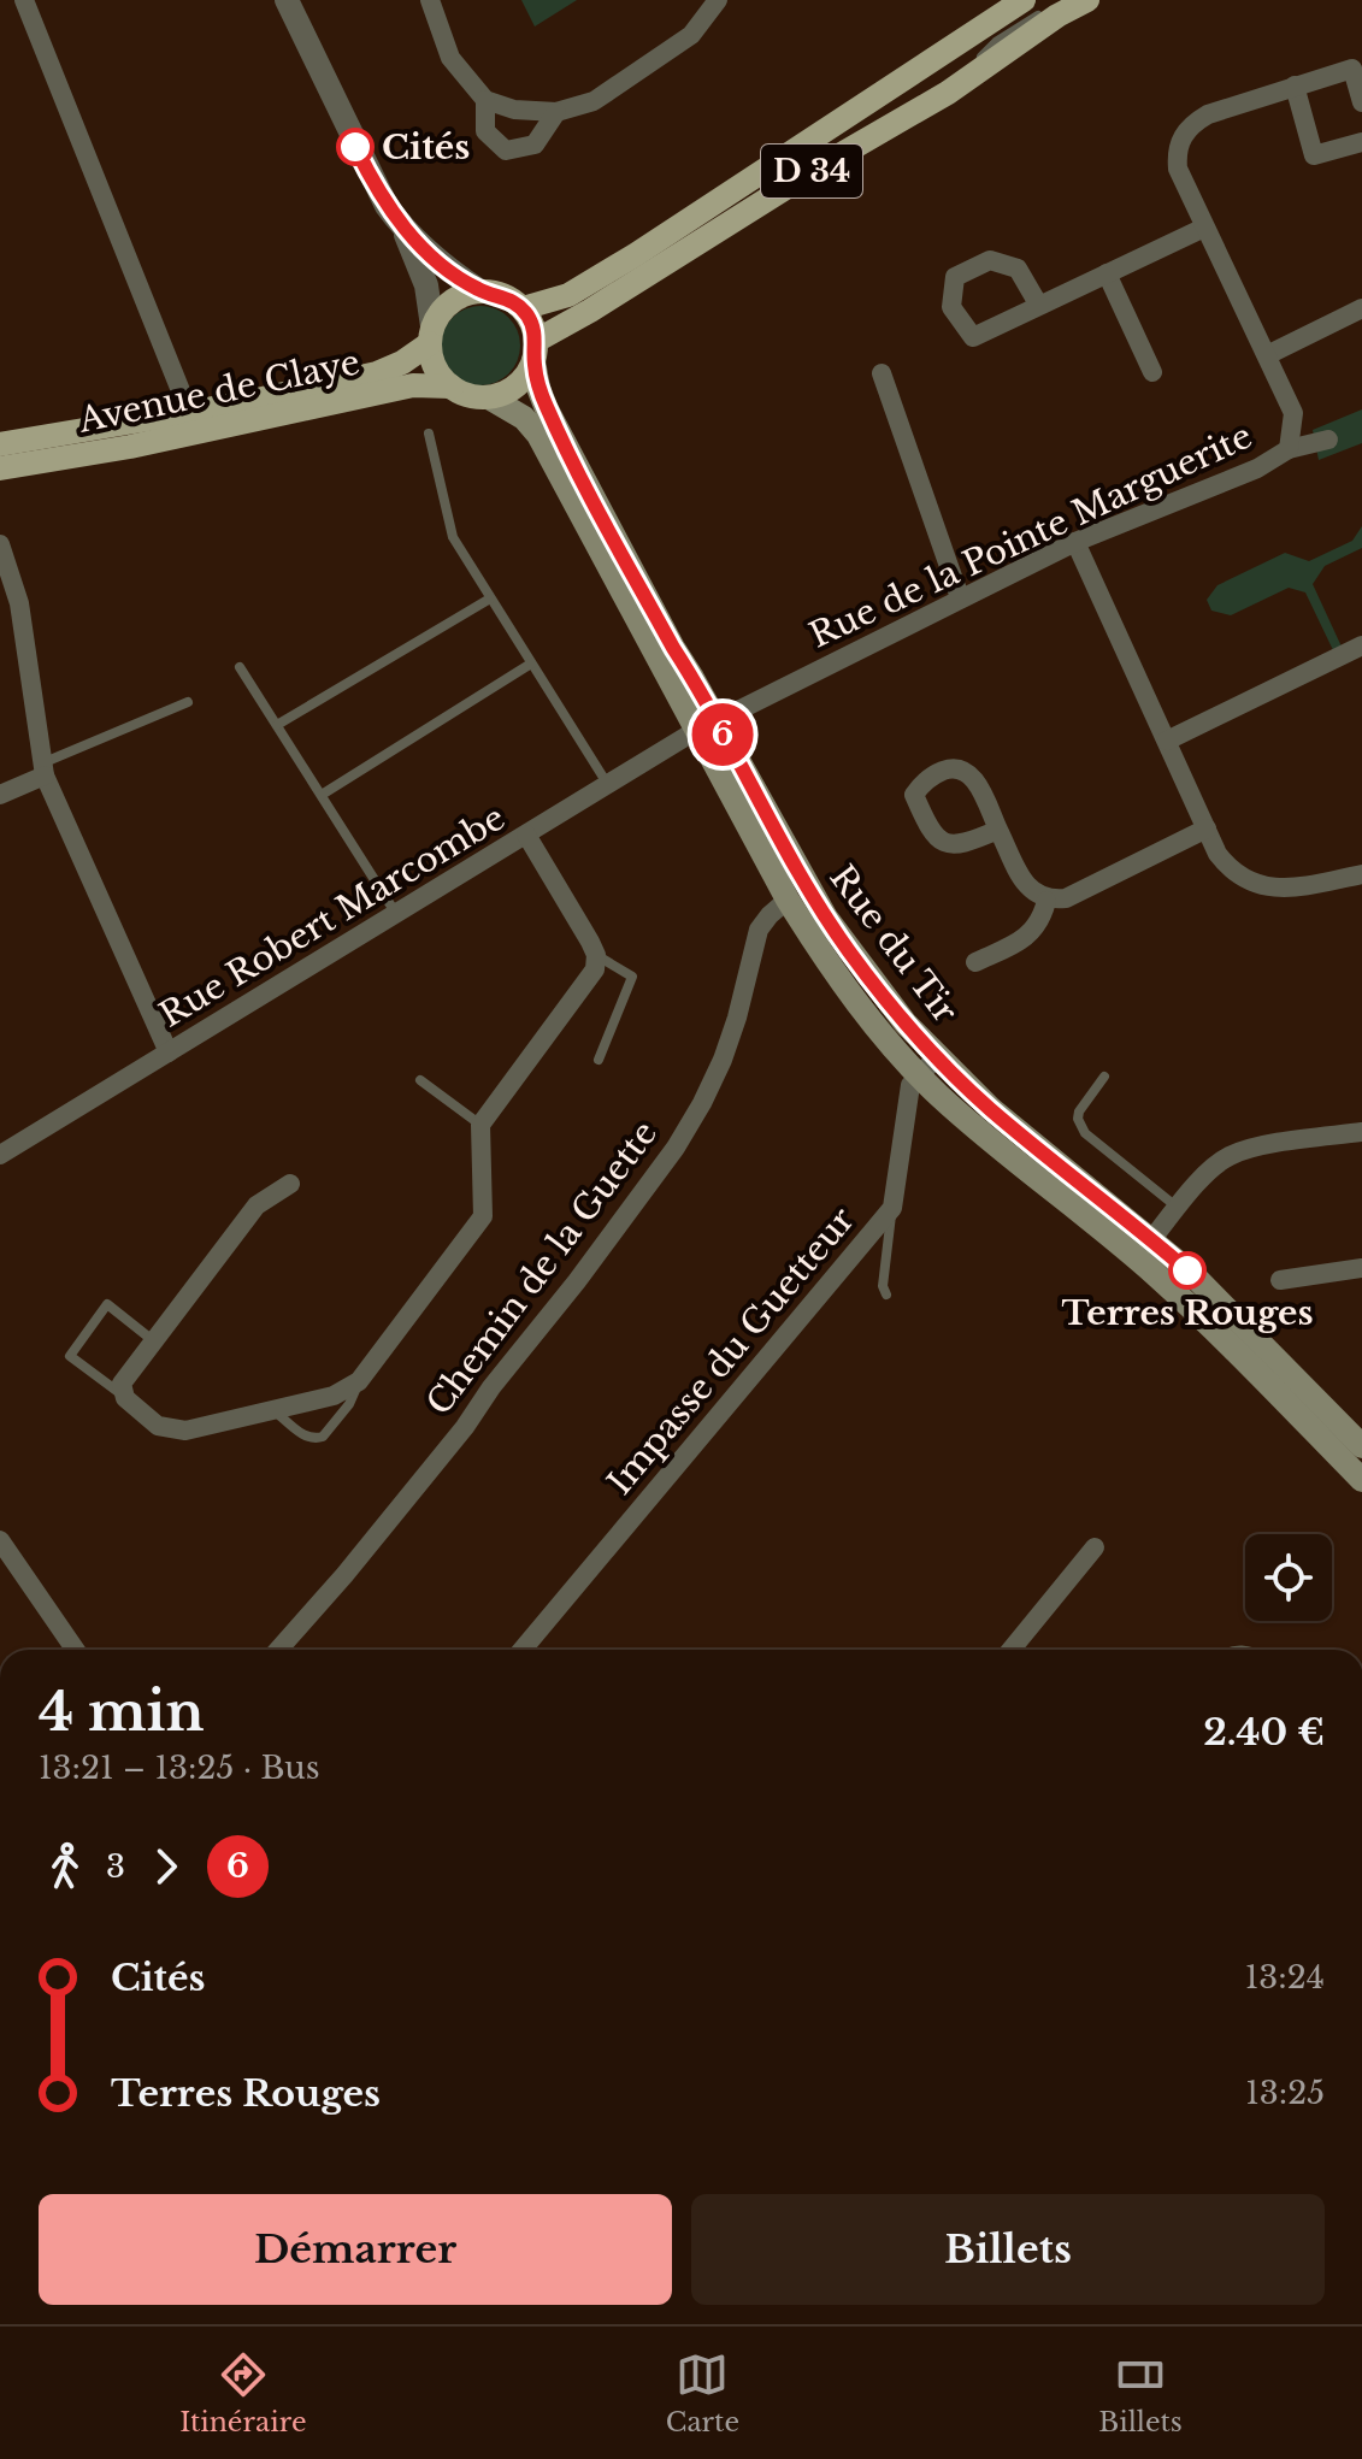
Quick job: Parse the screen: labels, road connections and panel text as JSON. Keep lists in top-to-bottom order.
{
  "streets": {
    "main road": ["D 34", "Avenue de Claye", "Rue du Tir"],
    "street": [
      "Rue de la Pointe Marguerite",
      "Rue Robert Marcombe",
      "Chemin de la Guette",
      "Impasse du Guetteur"
    ]
  },
  "crossings": [
    ["D 34", "Avenue de Claye"],
    ["D 34", "Rue du Tir"],
    ["Avenue de Claye", "Rue du Tir"],
    ["Rue de la Pointe Marguerite", "Rue Robert Marcombe"],
    ["Rue de la Pointe Marguerite", "Rue du Tir"],
    ["Rue Robert Marcombe", "Rue du Tir"],
    ["Rue du Tir", "Chemin de la Guette"],
    ["Rue du Tir", "Impasse du Guetteur"]
  ],
  "places": ["Cités", "Terres Rouges"],
  "lines": ["bus line 6"],
  "page": {
    "on_map": "6",
    "heading": ["4 min", "13:21 – 13:25 · Bus", "2.40 €"],
    "legs": ["3", "6"],
    "list": [
      {
        "name": "Cités",
        "value": "13:24"
      },
      {
        "name": "Terres Rouges",
        "value": "13:25"
      }
    ],
    "buttons": ["Démarrer", "Billets"],
    "tabs": ["Itinéraire", "Carte", "Billets"]
  }
}
